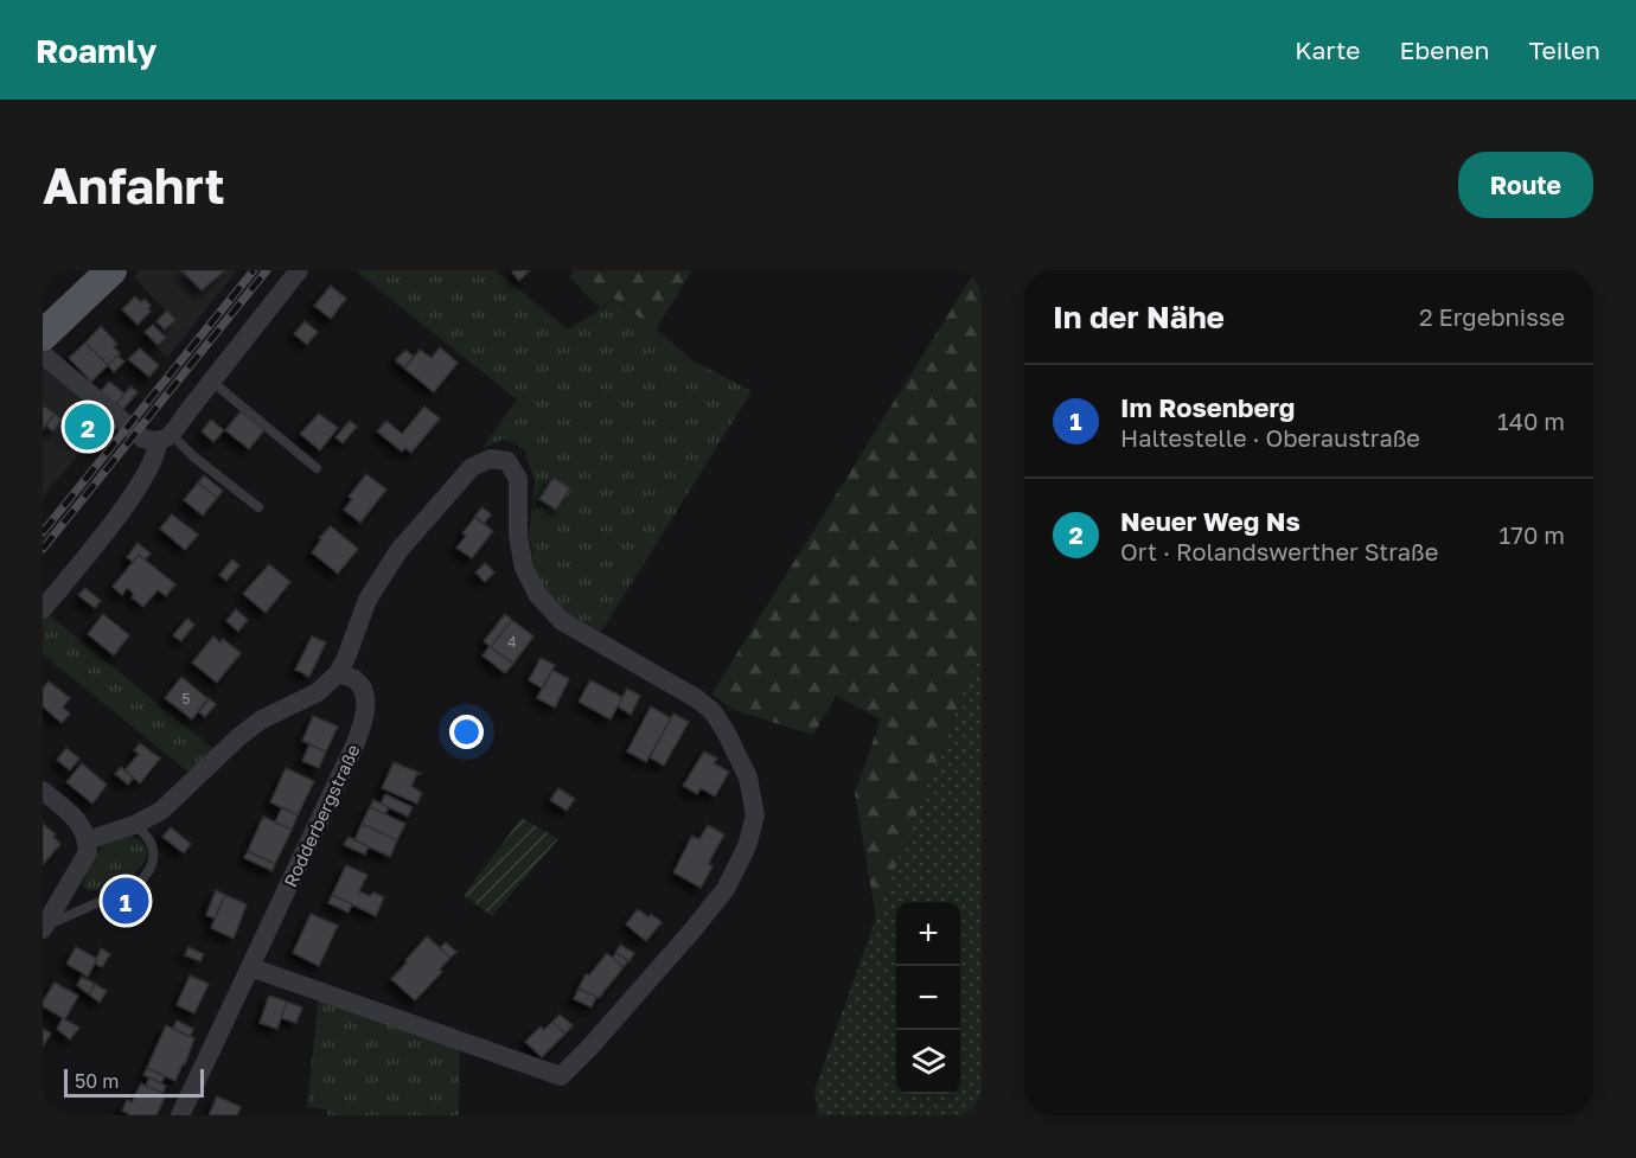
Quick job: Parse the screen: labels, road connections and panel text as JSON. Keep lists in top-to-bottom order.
{
  "streets": {
    "street": ["Rodderbergstraße"]
  },
  "house_numbers": ["4", "5"],
  "scale_bar": "50 m",
  "page": {
    "header": "Roamly",
    "nav": ["Karte", "Ebenen", "Teilen"],
    "buttons": "Route",
    "title": "Anfahrt",
    "heading": ["In der Nähe", "2 Ergebnisse"],
    "list": [
      {
        "mark": "1",
        "name": "Im Rosenberg",
        "note": "Haltestelle · Oberaustraße",
        "value": "140 m"
      },
      {
        "mark": "2",
        "name": "Neuer Weg Ns",
        "note": "Ort · Rolandswerther Straße",
        "value": "170 m"
      }
    ],
    "pins": ["2", "1"],
    "map_buttons": ["+", "−"],
    "scale": "50 m"
  }
}
